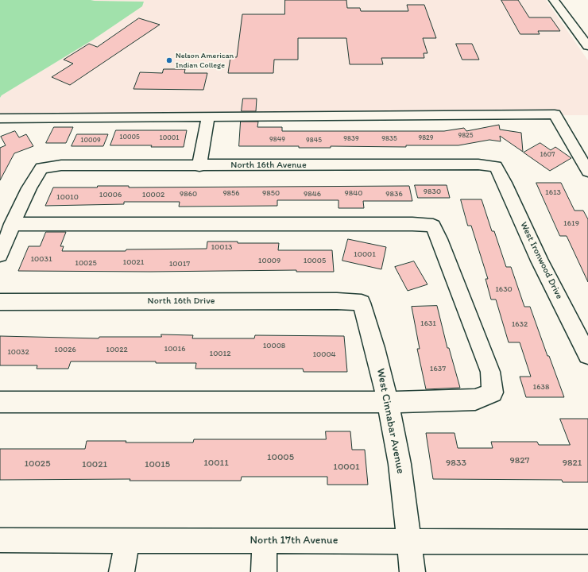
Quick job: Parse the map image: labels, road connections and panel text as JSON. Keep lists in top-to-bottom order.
{
  "streets": {
    "street": [
      "North 16th Avenue",
      "West Ironwood Drive",
      "North 16th Drive",
      "West Cinnabar Avenue",
      "North 17th Avenue"
    ]
  },
  "crossings": [
    ["North 16th Avenue", "West Ironwood Drive"],
    ["North 16th Drive", "West Cinnabar Avenue"],
    ["West Cinnabar Avenue", "North 17th Avenue"]
  ],
  "places": ["Nelson American Indian College"],
  "house_numbers": [
    "9825",
    "10005",
    "10001",
    "9829",
    "9839",
    "9835",
    "9849",
    "10009",
    "9845",
    "1607",
    "9830",
    "1613",
    "9856",
    "9850",
    "9840",
    "9860",
    "9846",
    "9836",
    "10006",
    "10002",
    "10010",
    "1619",
    "10013",
    "10001",
    "10031",
    "10009",
    "10005",
    "10021",
    "10025",
    "10017",
    "1630",
    "1631",
    "1632",
    "10008",
    "10016",
    "10026",
    "10022",
    "10032",
    "10012",
    "10004",
    "1637",
    "1638",
    "10005",
    "9827",
    "10011",
    "9833",
    "9821",
    "10025",
    "10021",
    "10015",
    "10001"
  ]
}
